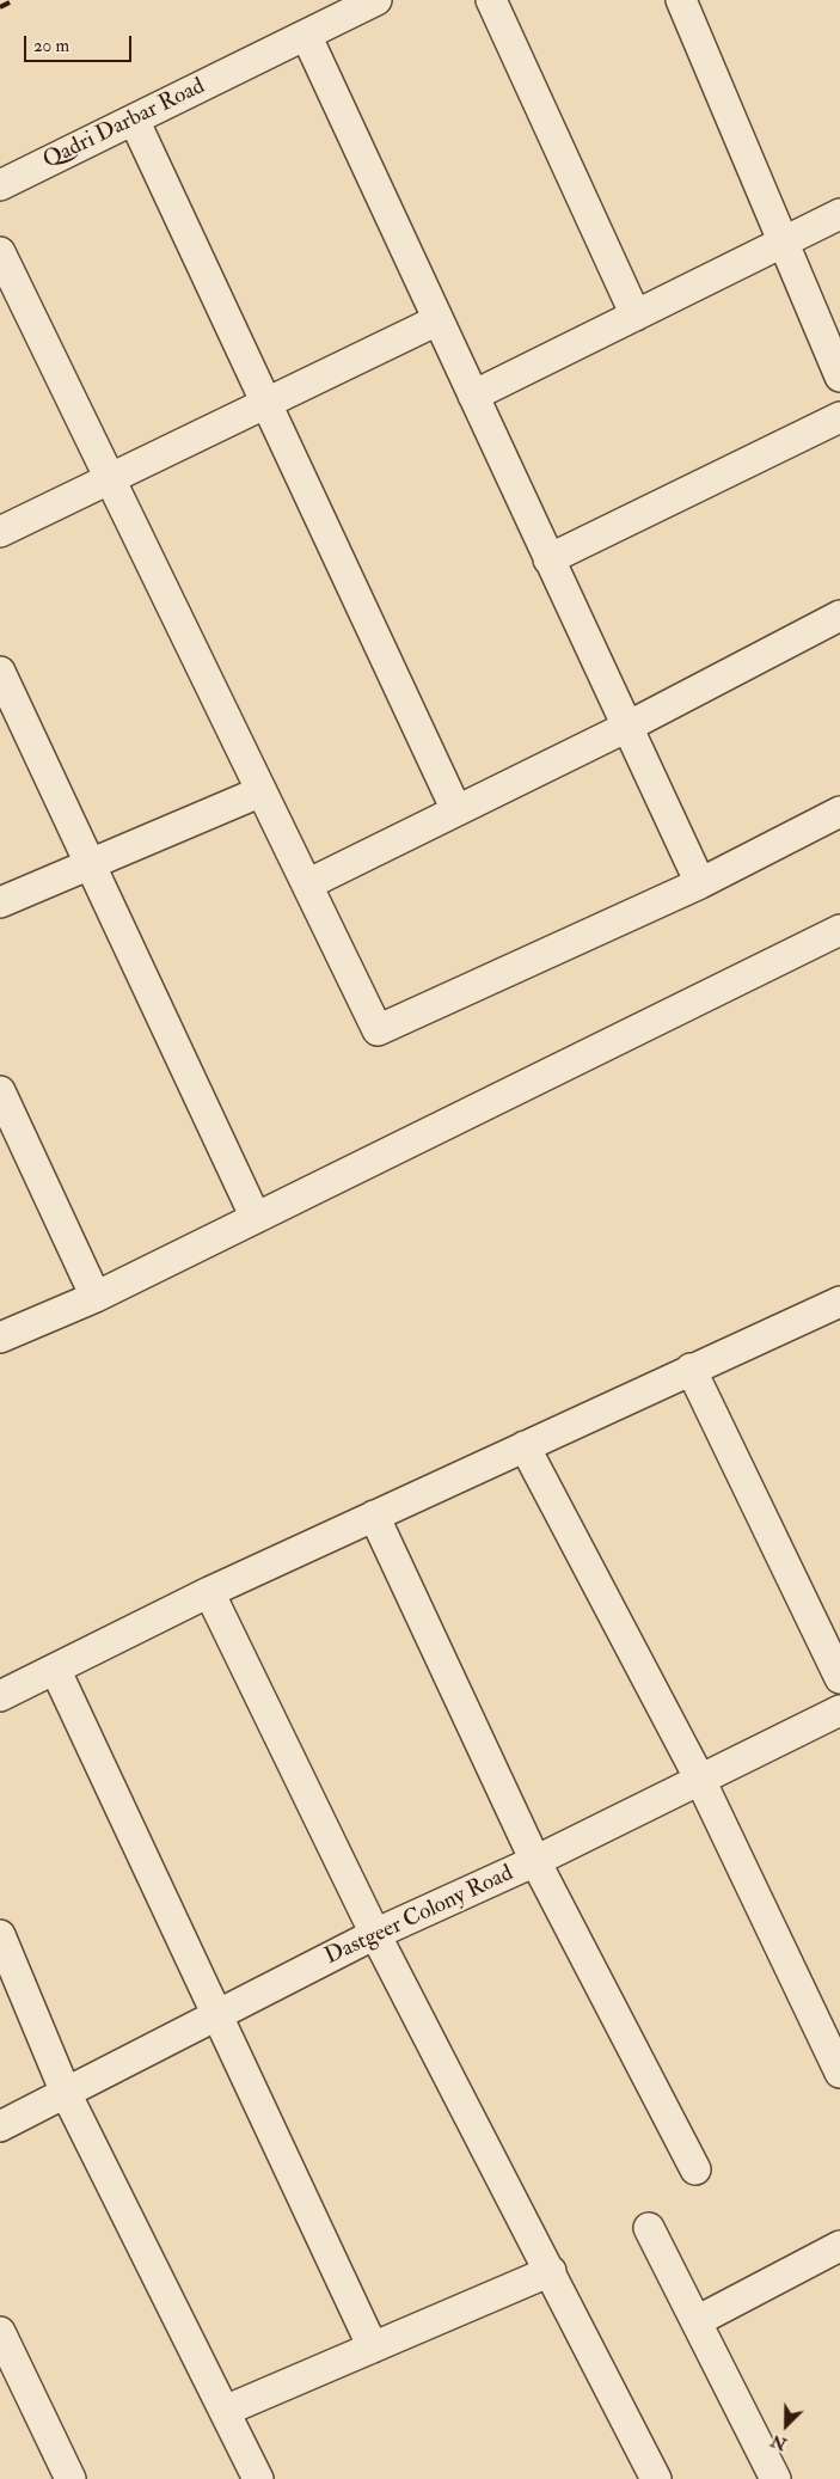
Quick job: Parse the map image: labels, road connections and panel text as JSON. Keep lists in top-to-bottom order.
{
  "streets": {
    "street": ["Qadri Darbar Road", "Dastgeer Colony Road"]
  },
  "scale_bar": "20 m",
  "north": "bottom left"
}
